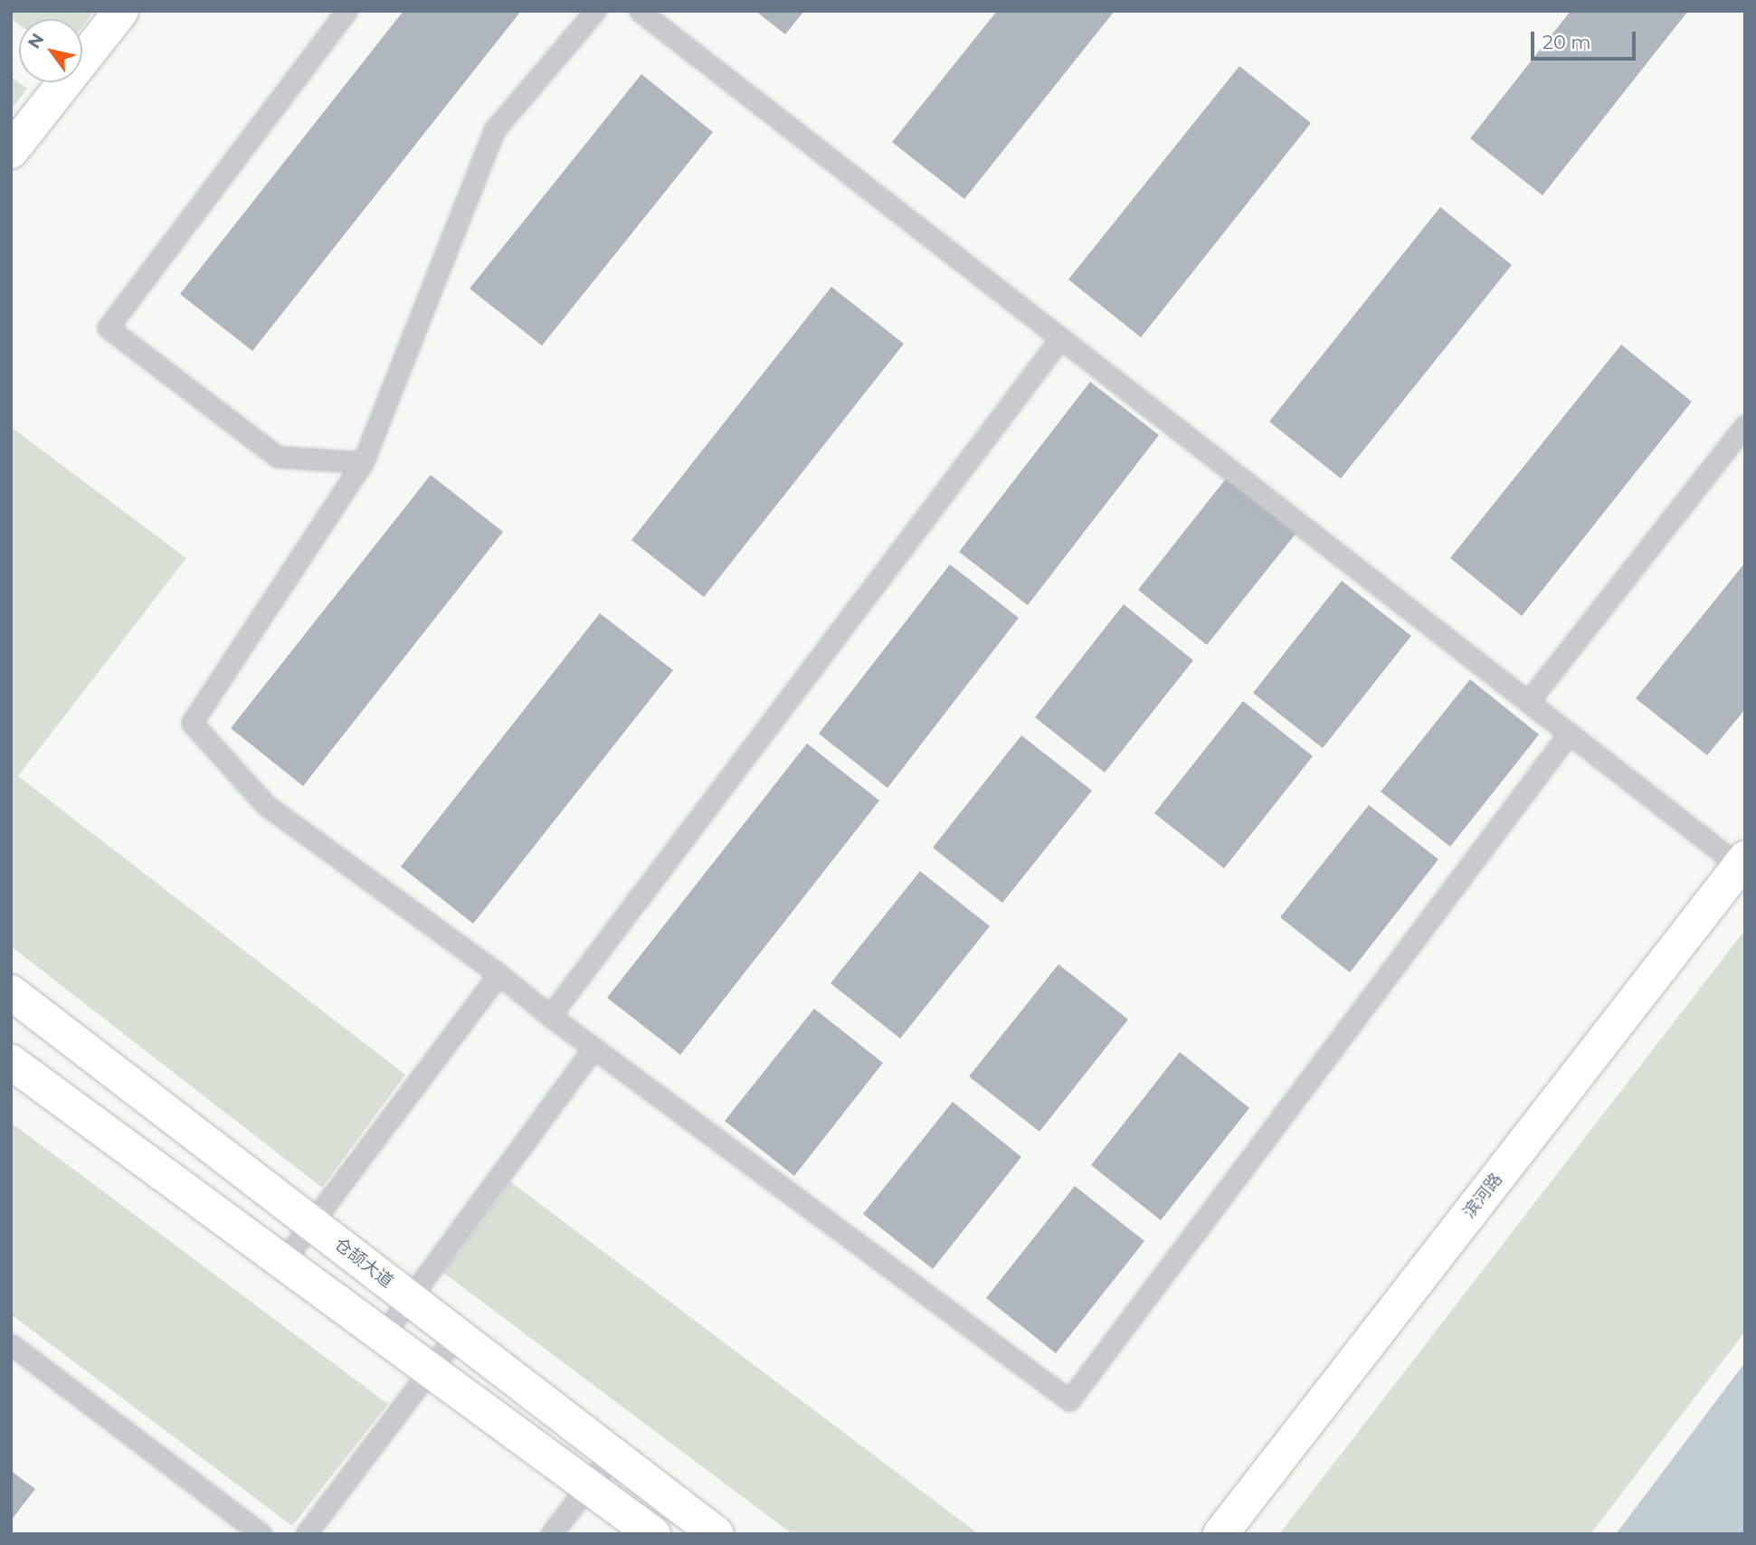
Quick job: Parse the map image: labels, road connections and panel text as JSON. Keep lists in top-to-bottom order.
{
  "streets": {
    "main road": ["滨河路", "仓颉大道"]
  },
  "scale_bar": "20 m",
  "north": "top left"
}
